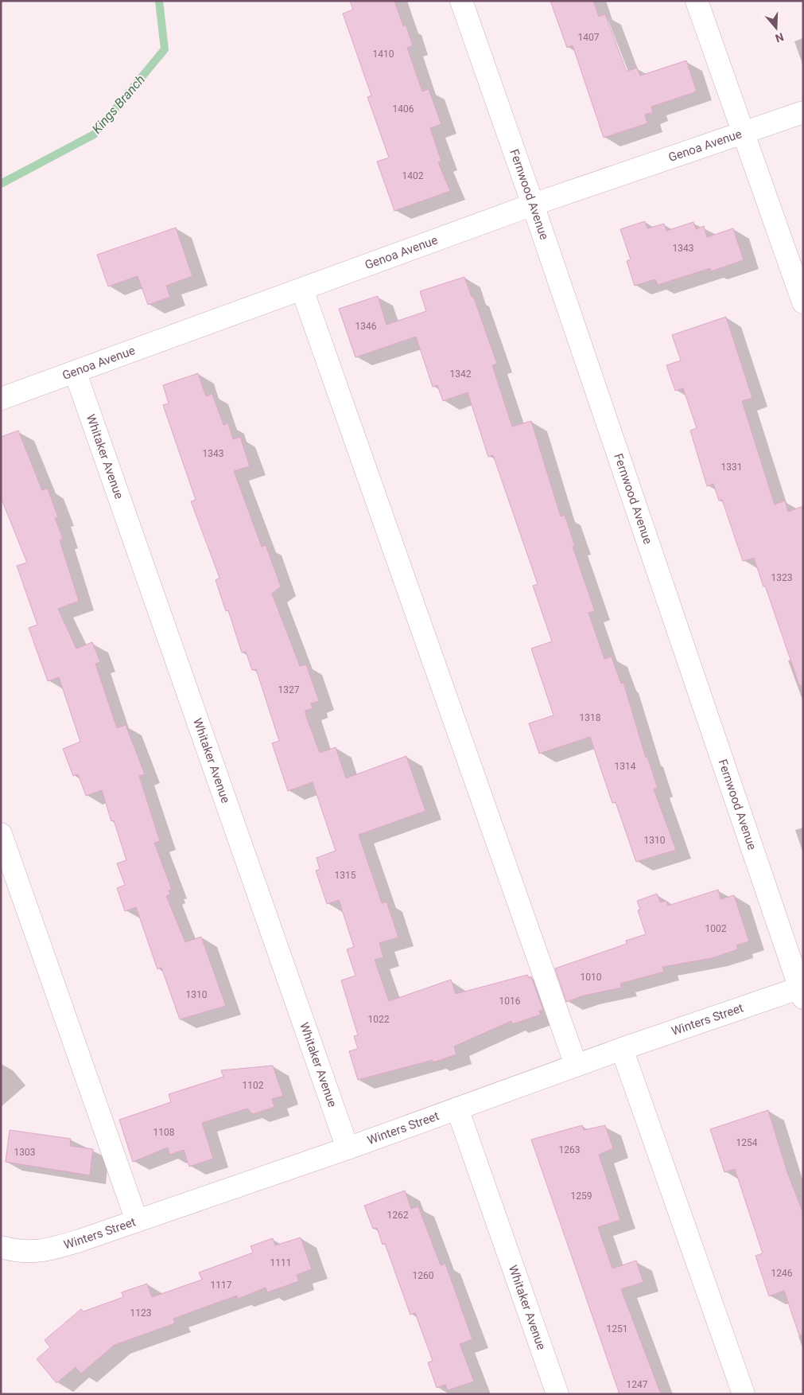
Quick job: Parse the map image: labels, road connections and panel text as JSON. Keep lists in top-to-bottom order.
{
  "streets": {
    "street": [
      "Genoa Avenue",
      "Fernwood Avenue",
      "Whitaker Avenue",
      "Winters Street"
    ]
  },
  "crossings": [
    ["Genoa Avenue", "Fernwood Avenue"],
    ["Genoa Avenue", "Whitaker Avenue"],
    ["Fernwood Avenue", "Winters Street"],
    ["Whitaker Avenue", "Winters Street"]
  ],
  "water": ["Kings Branch"],
  "house_numbers": [
    "1407",
    "1410",
    "1406",
    "1402",
    "1343",
    "1346",
    "1342",
    "1343",
    "1331",
    "1323",
    "1327",
    "1318",
    "1314",
    "1310",
    "1315",
    "1002",
    "1010",
    "1310",
    "1016",
    "1022",
    "1102",
    "1108",
    "1254",
    "1263",
    "1303",
    "1259",
    "1262",
    "1111",
    "1246",
    "1260",
    "1117",
    "1123",
    "1251",
    "1247"
  ],
  "north": "bottom"
}
